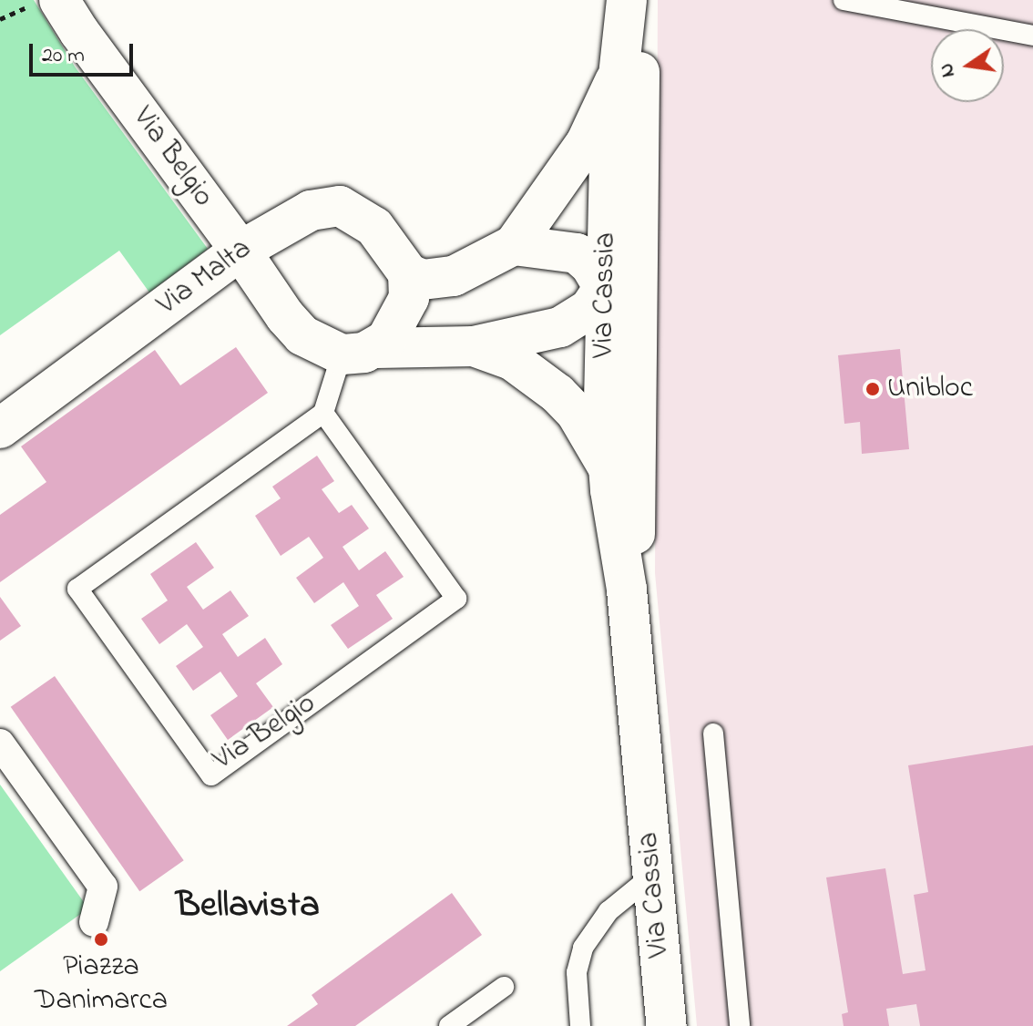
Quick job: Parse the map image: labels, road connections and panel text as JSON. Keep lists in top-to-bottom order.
{
  "streets": {
    "street": ["Via Belgio", "Via Malta", "Via Cassia"]
  },
  "crossings": [
    ["Via Belgio", "Via Malta"]
  ],
  "districts": ["Bellavista"],
  "places": ["Unibloc", "Piazza Danimarca"],
  "scale_bar": "20 m",
  "north": "left"
}
